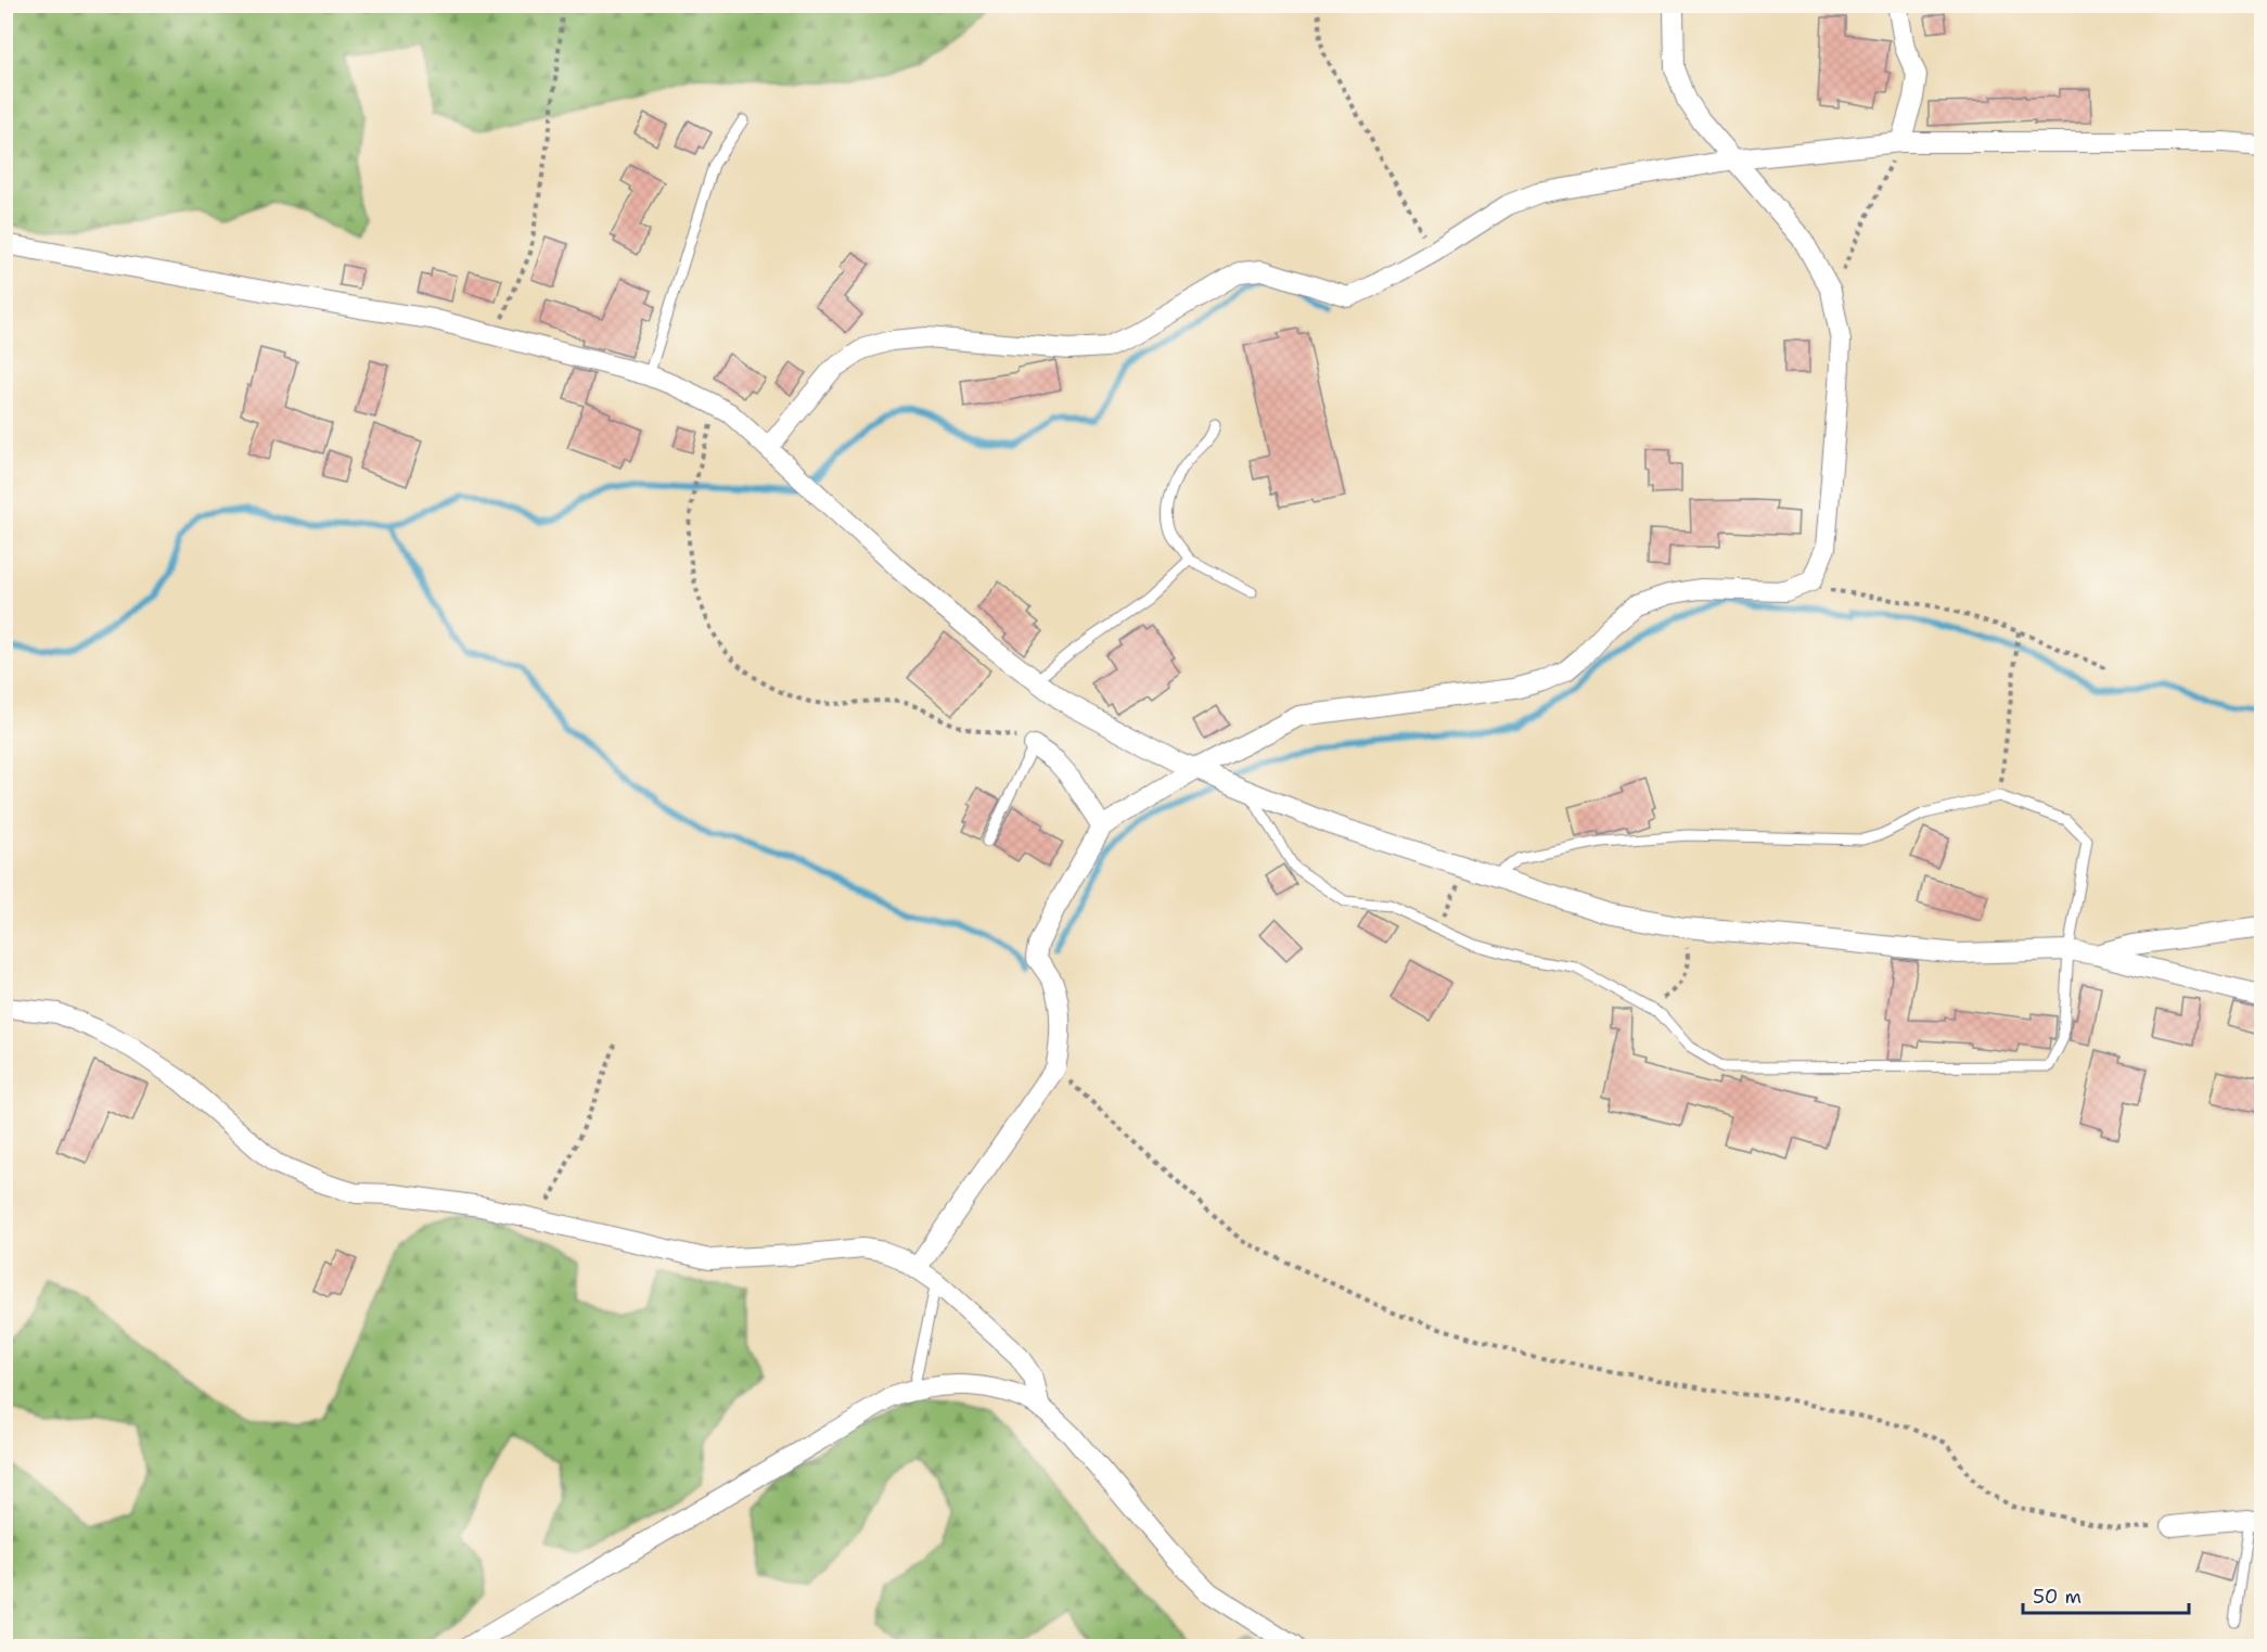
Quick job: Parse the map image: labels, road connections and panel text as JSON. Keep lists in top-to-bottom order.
{
  "scale_bar": "50 m"
}
